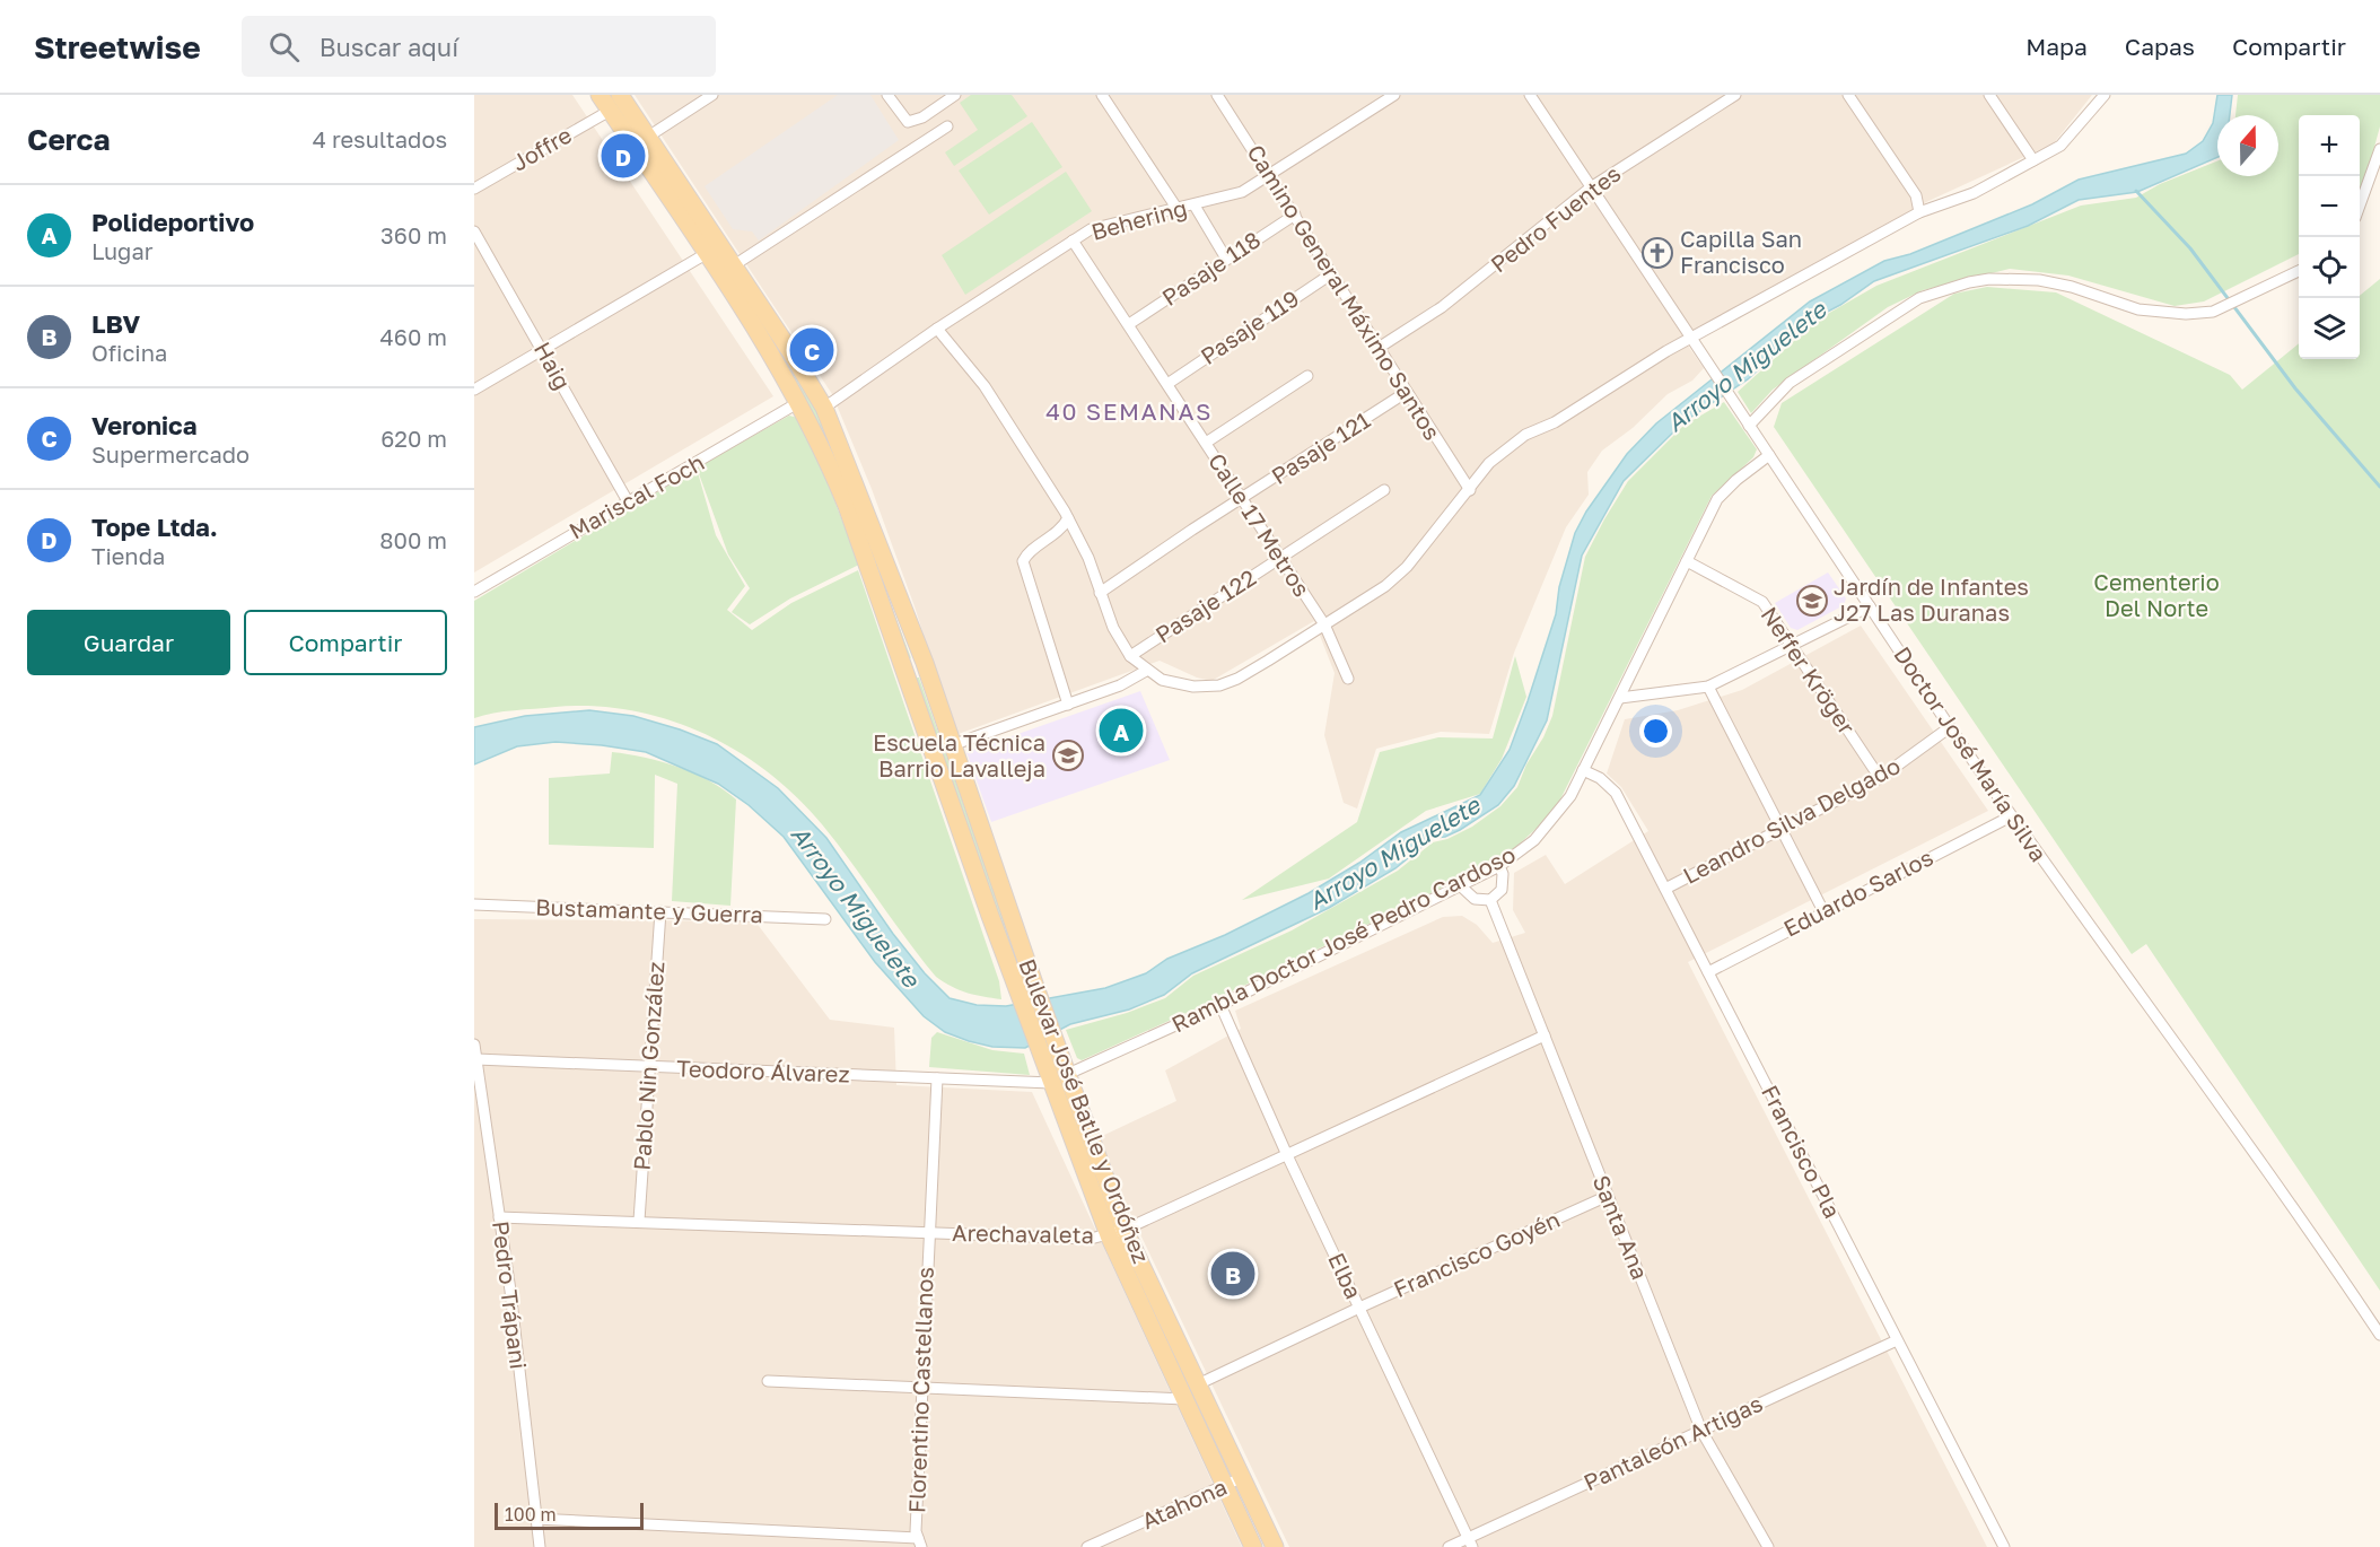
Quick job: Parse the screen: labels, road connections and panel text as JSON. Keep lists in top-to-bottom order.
{
  "streets": {
    "main road": ["Bulevar José Batlle y Ordóñez"],
    "street": [
      "Joffre",
      "Pedro Fuentes",
      "Behering",
      "Pasaje 118",
      "Camino General Máximo Santos",
      "Pasaje 119",
      "Haig",
      "Pasaje 121",
      "Mariscal Foch",
      "Calle 17 Metros",
      "Pasaje 122",
      "Neffer Kröger",
      "Doctor José María Silva",
      "Leandro Silva Delgado",
      "Eduardo Sarlos",
      "Bustamante y Guerra",
      "Rambla Doctor José Pedro Cardoso",
      "Pablo Nin González",
      "Teodoro Álvarez",
      "Francisco Pla",
      "Santa Ana",
      "Arechavaleta",
      "Francisco Goyén",
      "Elba",
      "Pedro Trápani",
      "Florentino Castellanos",
      "Pantaleón Artigas",
      "Atahona"
    ]
  },
  "crossings": [
    ["Joffre", "Bulevar José Batlle y Ordóñez"],
    ["Pedro Fuentes", "Camino General Máximo Santos"],
    ["Pedro Fuentes", "Doctor José María Silva"],
    ["Behering", "Camino General Máximo Santos"],
    ["Behering", "Calle 17 Metros"],
    ["Behering", "Bulevar José Batlle y Ordóñez"],
    ["Pasaje 118", "Camino General Máximo Santos"],
    ["Pasaje 118", "Calle 17 Metros"],
    ["Camino General Máximo Santos", "Pasaje 119"],
    ["Camino General Máximo Santos", "Pasaje 121"],
    ["Pasaje 119", "Calle 17 Metros"],
    ["Haig", "Mariscal Foch"],
    ["Pasaje 121", "Calle 17 Metros"],
    ["Mariscal Foch", "Bulevar José Batlle y Ordóñez"],
    ["Calle 17 Metros", "Pasaje 122"],
    ["Neffer Kröger", "Leandro Silva Delgado"],
    ["Neffer Kröger", "Rambla Doctor José Pedro Cardoso"],
    ["Doctor José María Silva", "Leandro Silva Delgado"],
    ["Doctor José María Silva", "Eduardo Sarlos"],
    ["Doctor José María Silva", "Rambla Doctor José Pedro Cardoso"],
    ["Leandro Silva Delgado", "Francisco Pla"],
    ["Eduardo Sarlos", "Francisco Pla"],
    ["Bustamante y Guerra", "Pablo Nin González"],
    ["Rambla Doctor José Pedro Cardoso", "Bulevar José Batlle y Ordóñez"],
    ["Rambla Doctor José Pedro Cardoso", "Francisco Pla"],
    ["Rambla Doctor José Pedro Cardoso", "Elba"],
    ["Pablo Nin González", "Teodoro Álvarez"],
    ["Pablo Nin González", "Arechavaleta"],
    ["Teodoro Álvarez", "Bulevar José Batlle y Ordóñez"],
    ["Teodoro Álvarez", "Pedro Trápani"],
    ["Teodoro Álvarez", "Florentino Castellanos"],
    ["Bulevar José Batlle y Ordóñez", "Arechavaleta"],
    ["Bulevar José Batlle y Ordóñez", "Francisco Goyén"],
    ["Bulevar José Batlle y Ordóñez", "Atahona"],
    ["Francisco Pla", "Pantaleón Artigas"],
    ["Santa Ana", "Arechavaleta"],
    ["Santa Ana", "Francisco Goyén"],
    ["Santa Ana", "Pantaleón Artigas"],
    ["Arechavaleta", "Elba"],
    ["Arechavaleta", "Pedro Trápani"],
    ["Arechavaleta", "Florentino Castellanos"],
    ["Francisco Goyén", "Elba"],
    ["Elba", "Pantaleón Artigas"]
  ],
  "districts": ["40 SEMANAS"],
  "water": ["Arroyo Miguelete"],
  "parks": ["Cementerio Del Norte"],
  "places": {
    "church": ["Capilla San Francisco"],
    "school or university": ["Jardín de Infantes J27 Las Duranas", "Escuela Técnica Barrio Lavalleja"]
  },
  "scale_bar": "100 m",
  "north": "top",
  "page": {
    "header": "Streetwise",
    "search": "Buscar aquí",
    "nav": ["Mapa", "Capas", "Compartir"],
    "heading": ["Cerca", "4 resultados"],
    "map_buttons": ["+", "−"],
    "pins": [
      "D",
      "C",
      "A",
      "B"
    ],
    "list": [
      {
        "mark": "A",
        "name": "Polideportivo",
        "note": "Lugar",
        "value": "360 m"
      },
      {
        "mark": "B",
        "name": "LBV",
        "note": "Oficina",
        "value": "460 m"
      },
      {
        "mark": "C",
        "name": "Veronica",
        "note": "Supermercado",
        "value": "620 m"
      },
      {
        "mark": "D",
        "name": "Tope Ltda.",
        "note": "Tienda",
        "value": "800 m"
      }
    ],
    "buttons": ["Guardar", "Compartir"],
    "scale": "100 m"
  }
}
